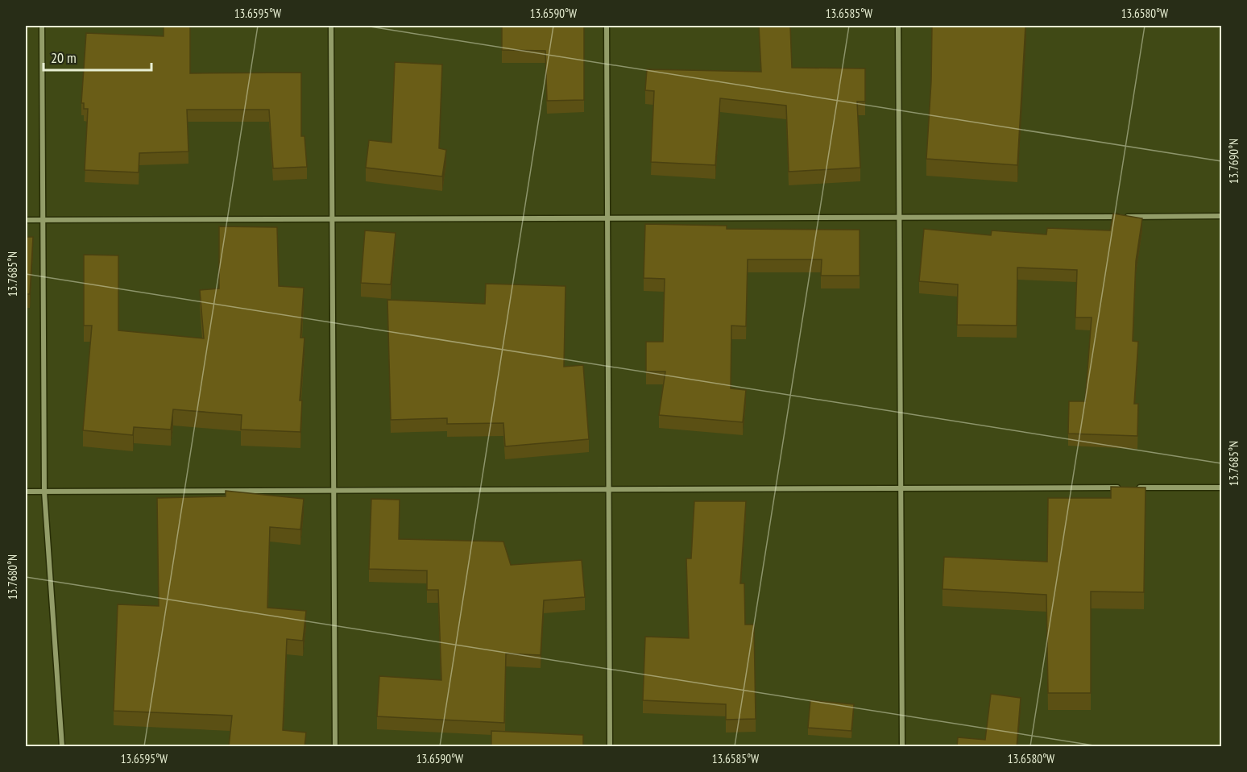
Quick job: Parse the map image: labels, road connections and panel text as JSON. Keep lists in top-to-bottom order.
{
  "scale_bar": "20 m",
  "coordinates": [
    "13.6595°W",
    "13.6590°W",
    "13.6585°W",
    "13.6580°W",
    "13.7690°N",
    "13.7685°N",
    "13.7680°N"
  ]
}
